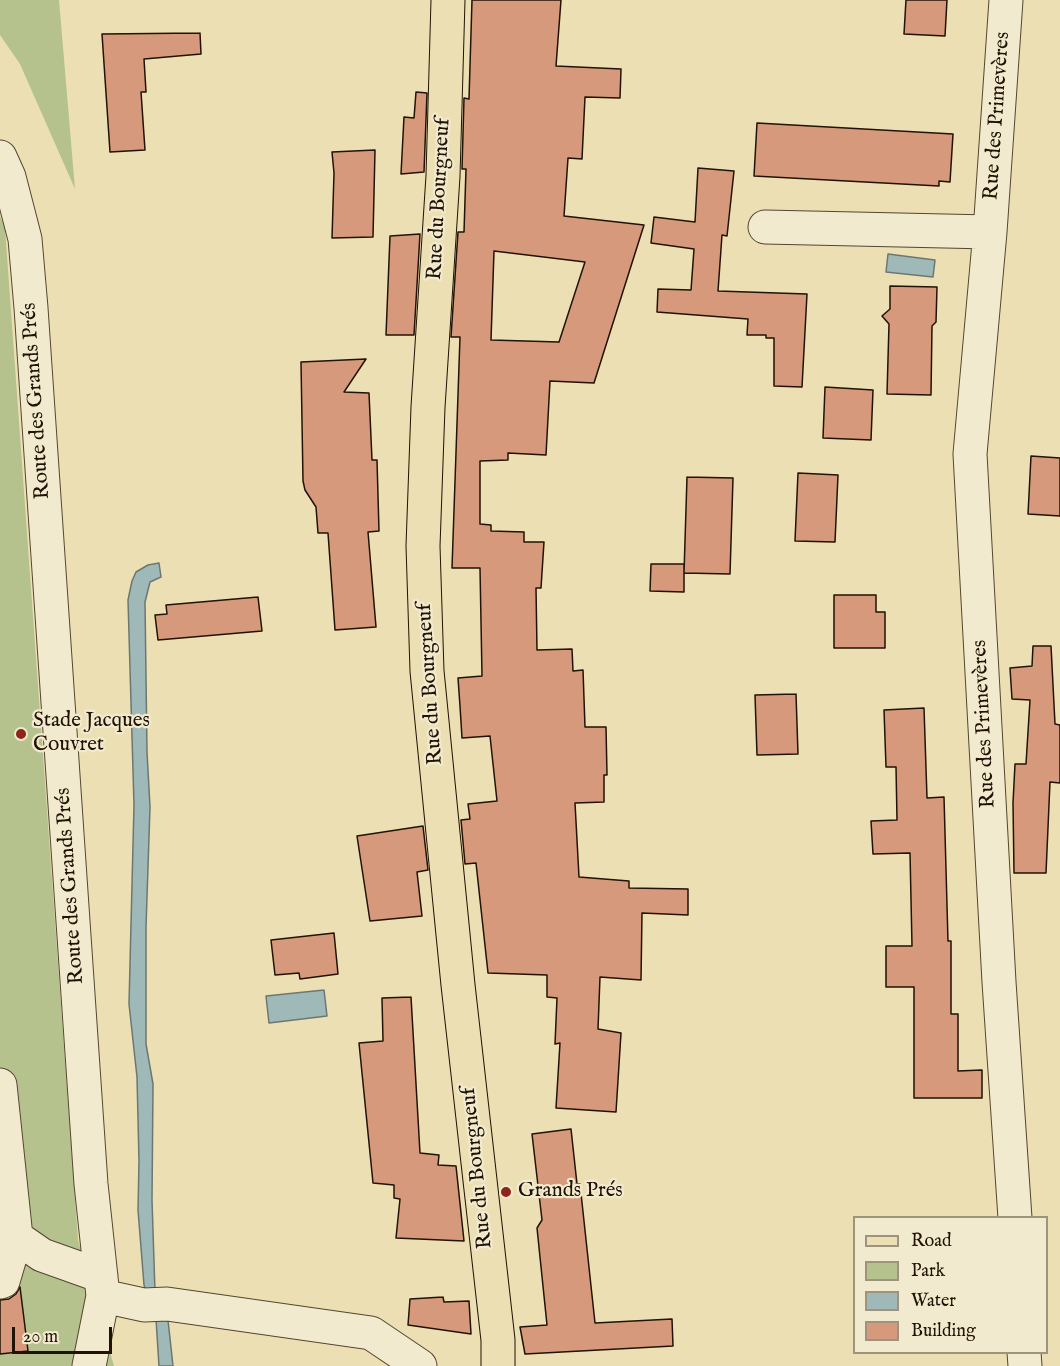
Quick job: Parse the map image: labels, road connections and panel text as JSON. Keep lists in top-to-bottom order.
{
  "streets": {
    "main road": ["Rue du Bourgneuf"],
    "street": ["Rue des Primevères", "Route des Grands Prés"]
  },
  "places": ["Stade Jacques Couvret", "Grands Prés"],
  "legend": [
    "Road",
    "Park",
    "Water",
    "Building"
  ],
  "scale_bar": "20 m"
}
